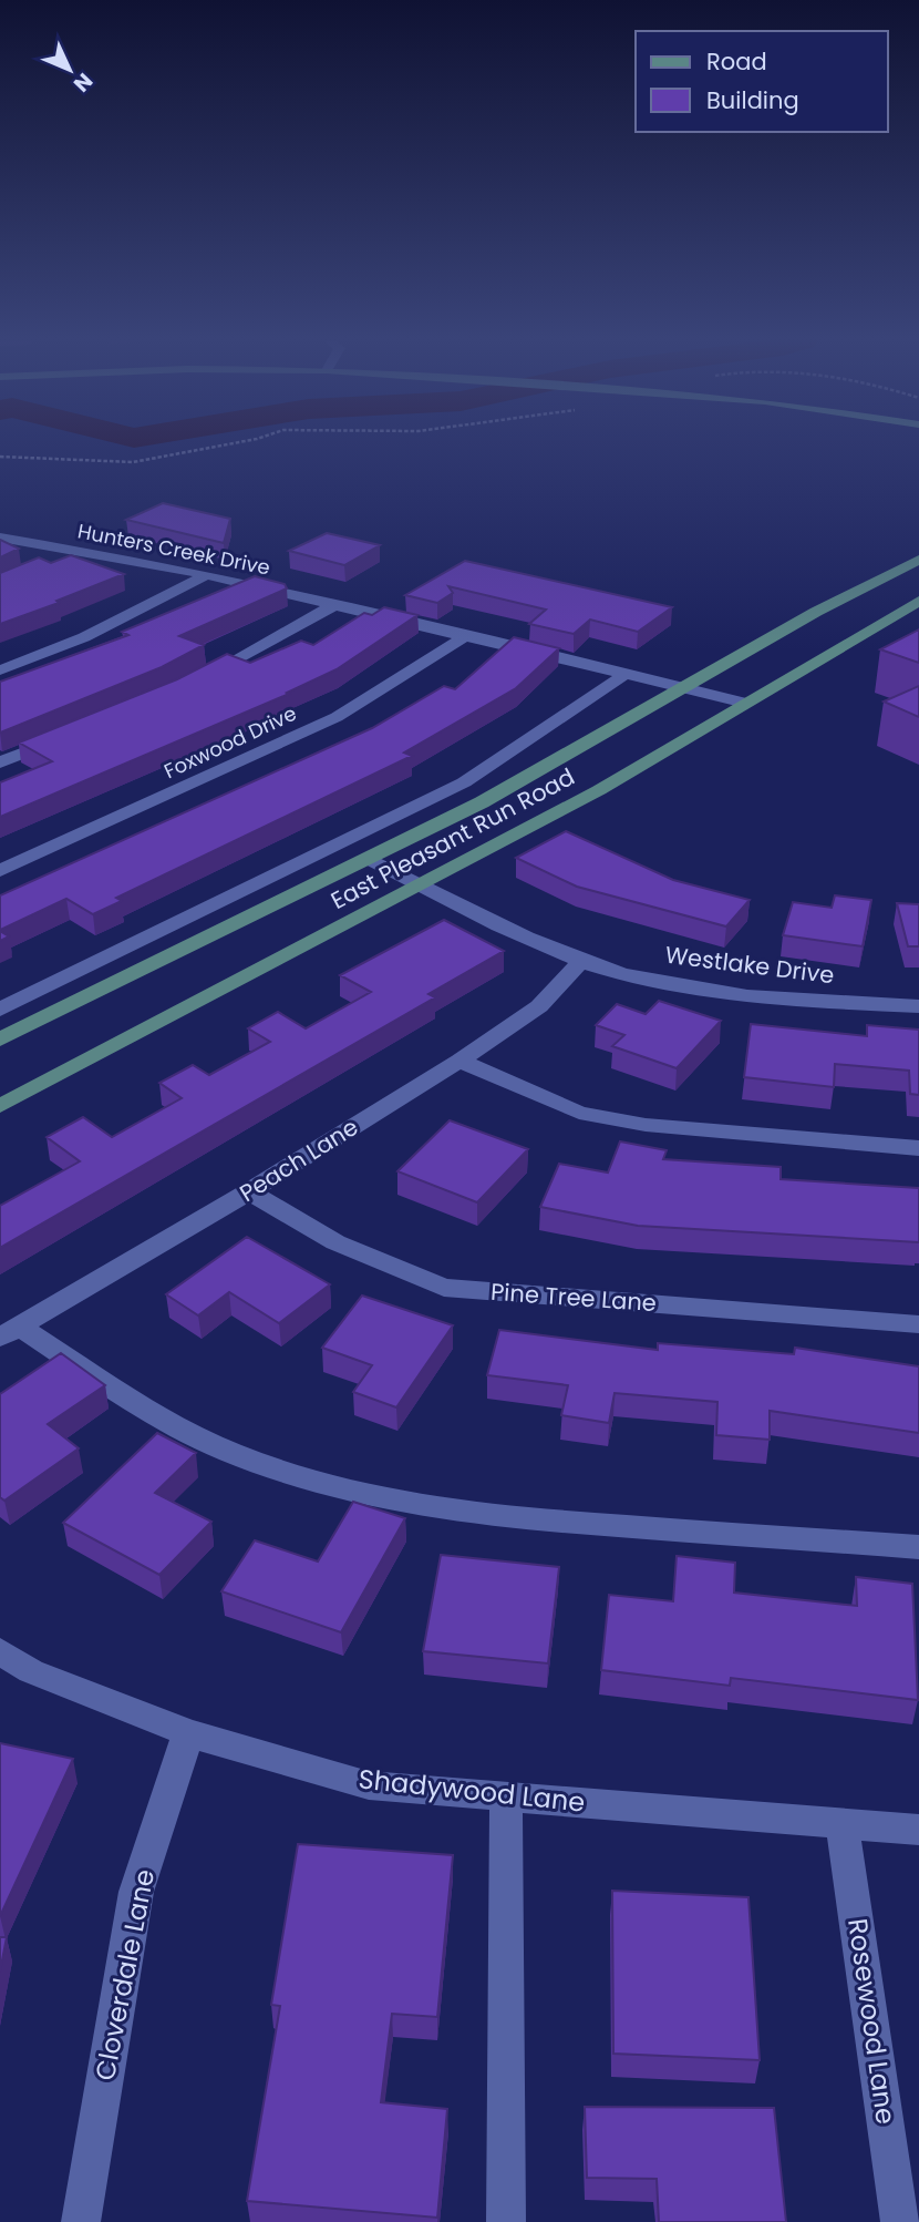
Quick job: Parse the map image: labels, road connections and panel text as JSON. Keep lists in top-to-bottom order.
{
  "streets": {
    "main road": ["East Pleasant Run Road"],
    "street": [
      "Hunters Creek Drive",
      "Foxwood Drive",
      "Westlake Drive",
      "Peach Lane",
      "Pine Tree Lane",
      "Shadywood Lane",
      "Cloverdale Lane",
      "Rosewood Lane"
    ]
  },
  "crossings": [
    ["Hunters Creek Drive", "Foxwood Drive"],
    ["Hunters Creek Drive", "East Pleasant Run Road"],
    ["East Pleasant Run Road", "Westlake Drive"],
    ["Westlake Drive", "Peach Lane"],
    ["Peach Lane", "Pine Tree Lane"],
    ["Shadywood Lane", "Cloverdale Lane"],
    ["Shadywood Lane", "Rosewood Lane"]
  ],
  "legend": ["Road", "Building"],
  "north": "bottom right"
}
